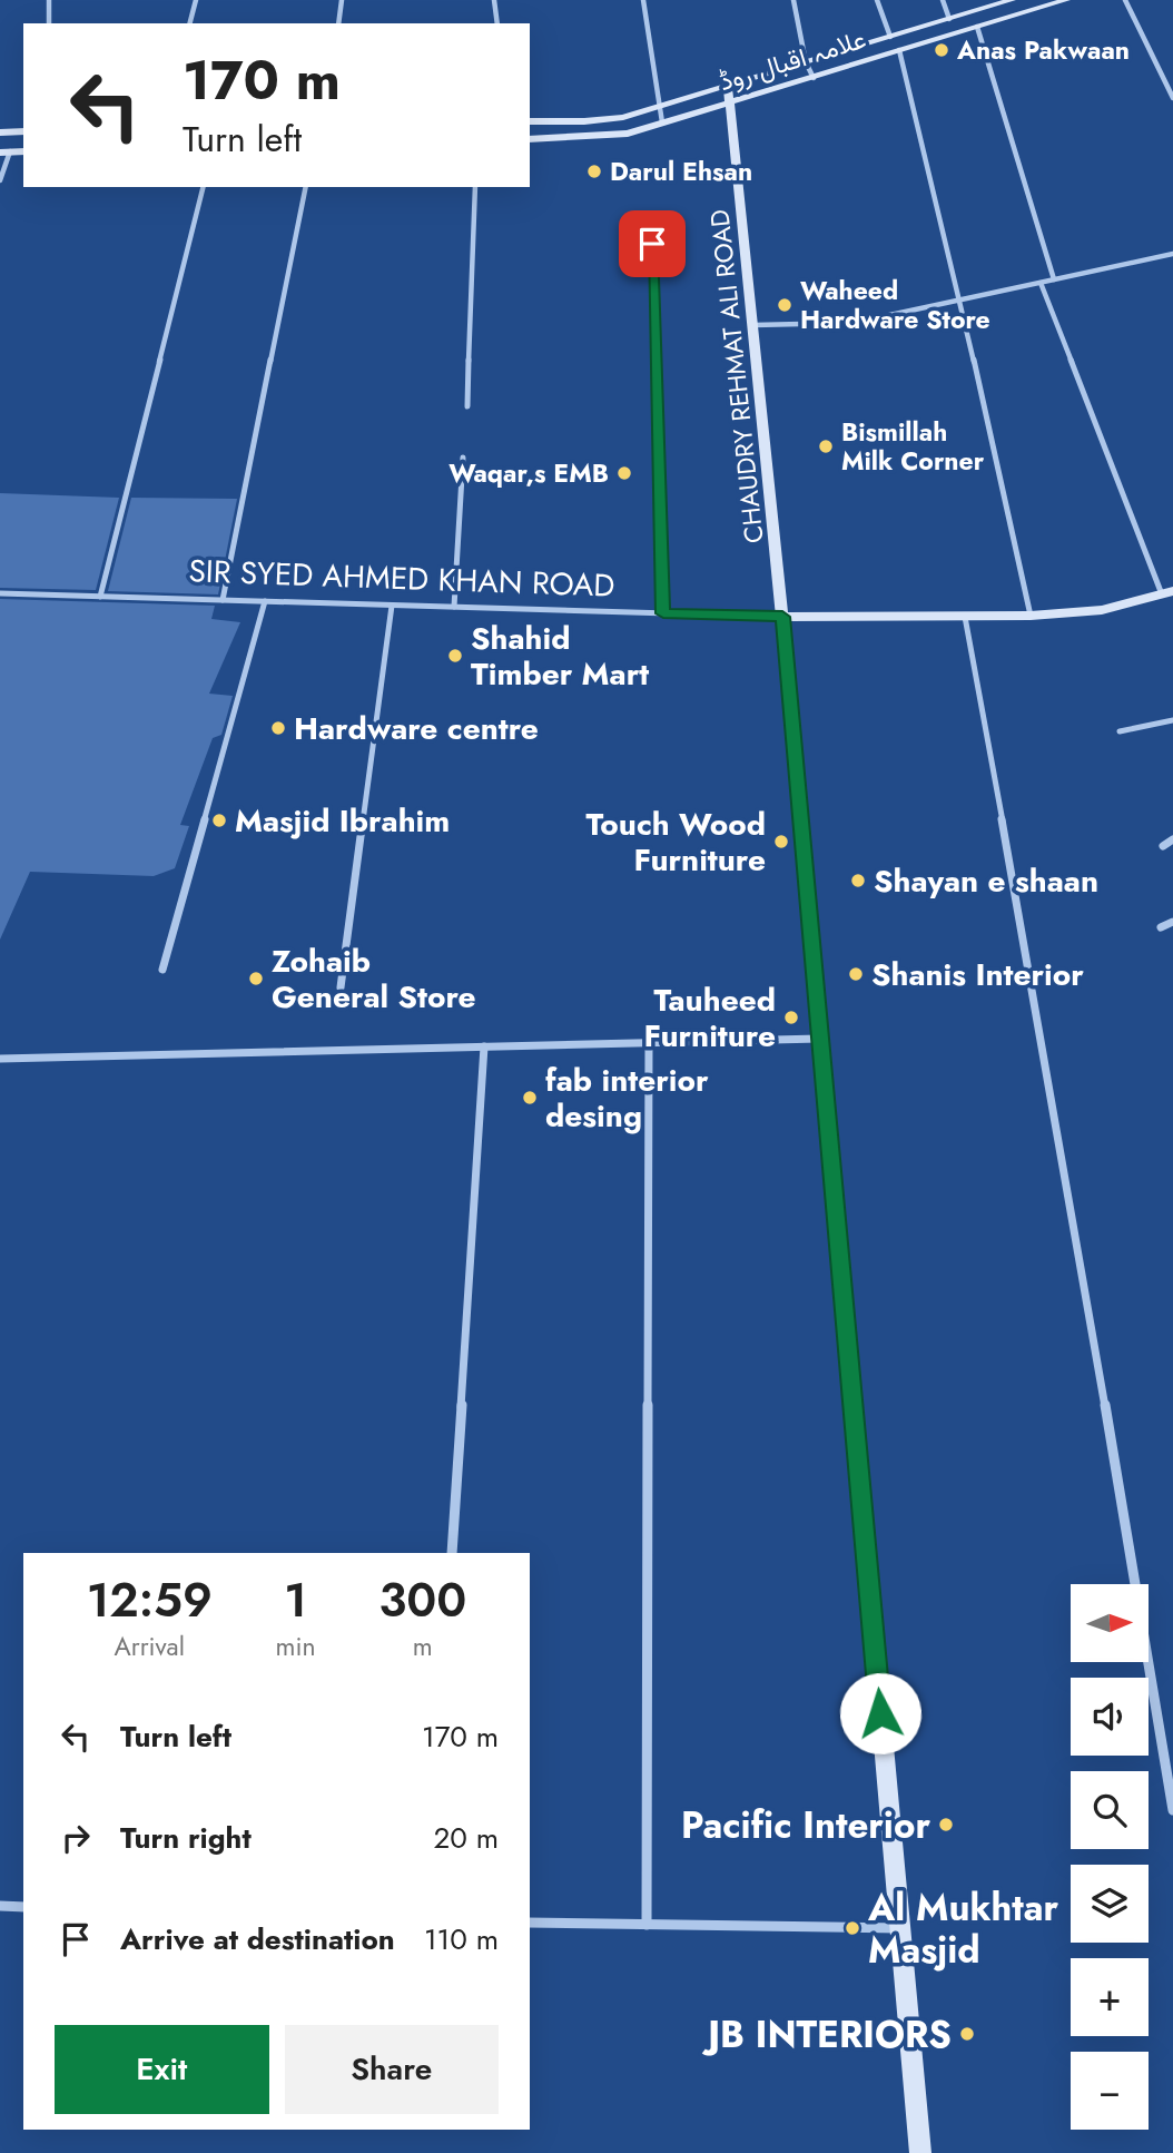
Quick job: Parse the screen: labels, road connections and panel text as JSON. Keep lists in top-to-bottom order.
{
  "streets": {
    "street": ["علامہ اقبال روڈ", "CHAUDRY REHMAT ALI ROAD", "SIR SYED AHMED KHAN ROAD"]
  },
  "crossings": [
    ["علامہ اقبال روڈ", "CHAUDRY REHMAT ALI ROAD"],
    ["CHAUDRY REHMAT ALI ROAD", "SIR SYED AHMED KHAN ROAD"]
  ],
  "places": [
    "Anas Pakwaan",
    "Darul Ehsan",
    "Waheed Hardware Store",
    "Bismillah Milk Corner",
    "Waqar,s EMB",
    "Shahid Timber Mart",
    "Hardware centre",
    "Masjid Ibrahim",
    "Touch Wood Furniture",
    "Shayan e shaan",
    "Shanis Interior",
    "Zohaib General Store",
    "Tauheed Furniture",
    "fab interior desing",
    "Pacific Interior",
    "Al Mukhtar Masjid",
    "JB INTERIORS"
  ],
  "north": "right",
  "page": {
    "turn": ["170 m", "Turn left"],
    "eta": [
      "12:59",
      "Arrival",
      "1",
      "min",
      "300",
      "m"
    ],
    "map_buttons": ["+", "−"],
    "list": [
      {
        "name": "Turn left",
        "value": "170 m"
      },
      {
        "name": "Turn right",
        "value": "20 m"
      },
      {
        "name": "Arrive at destination",
        "value": "110 m"
      }
    ],
    "buttons": ["Exit", "Share"]
  }
}
